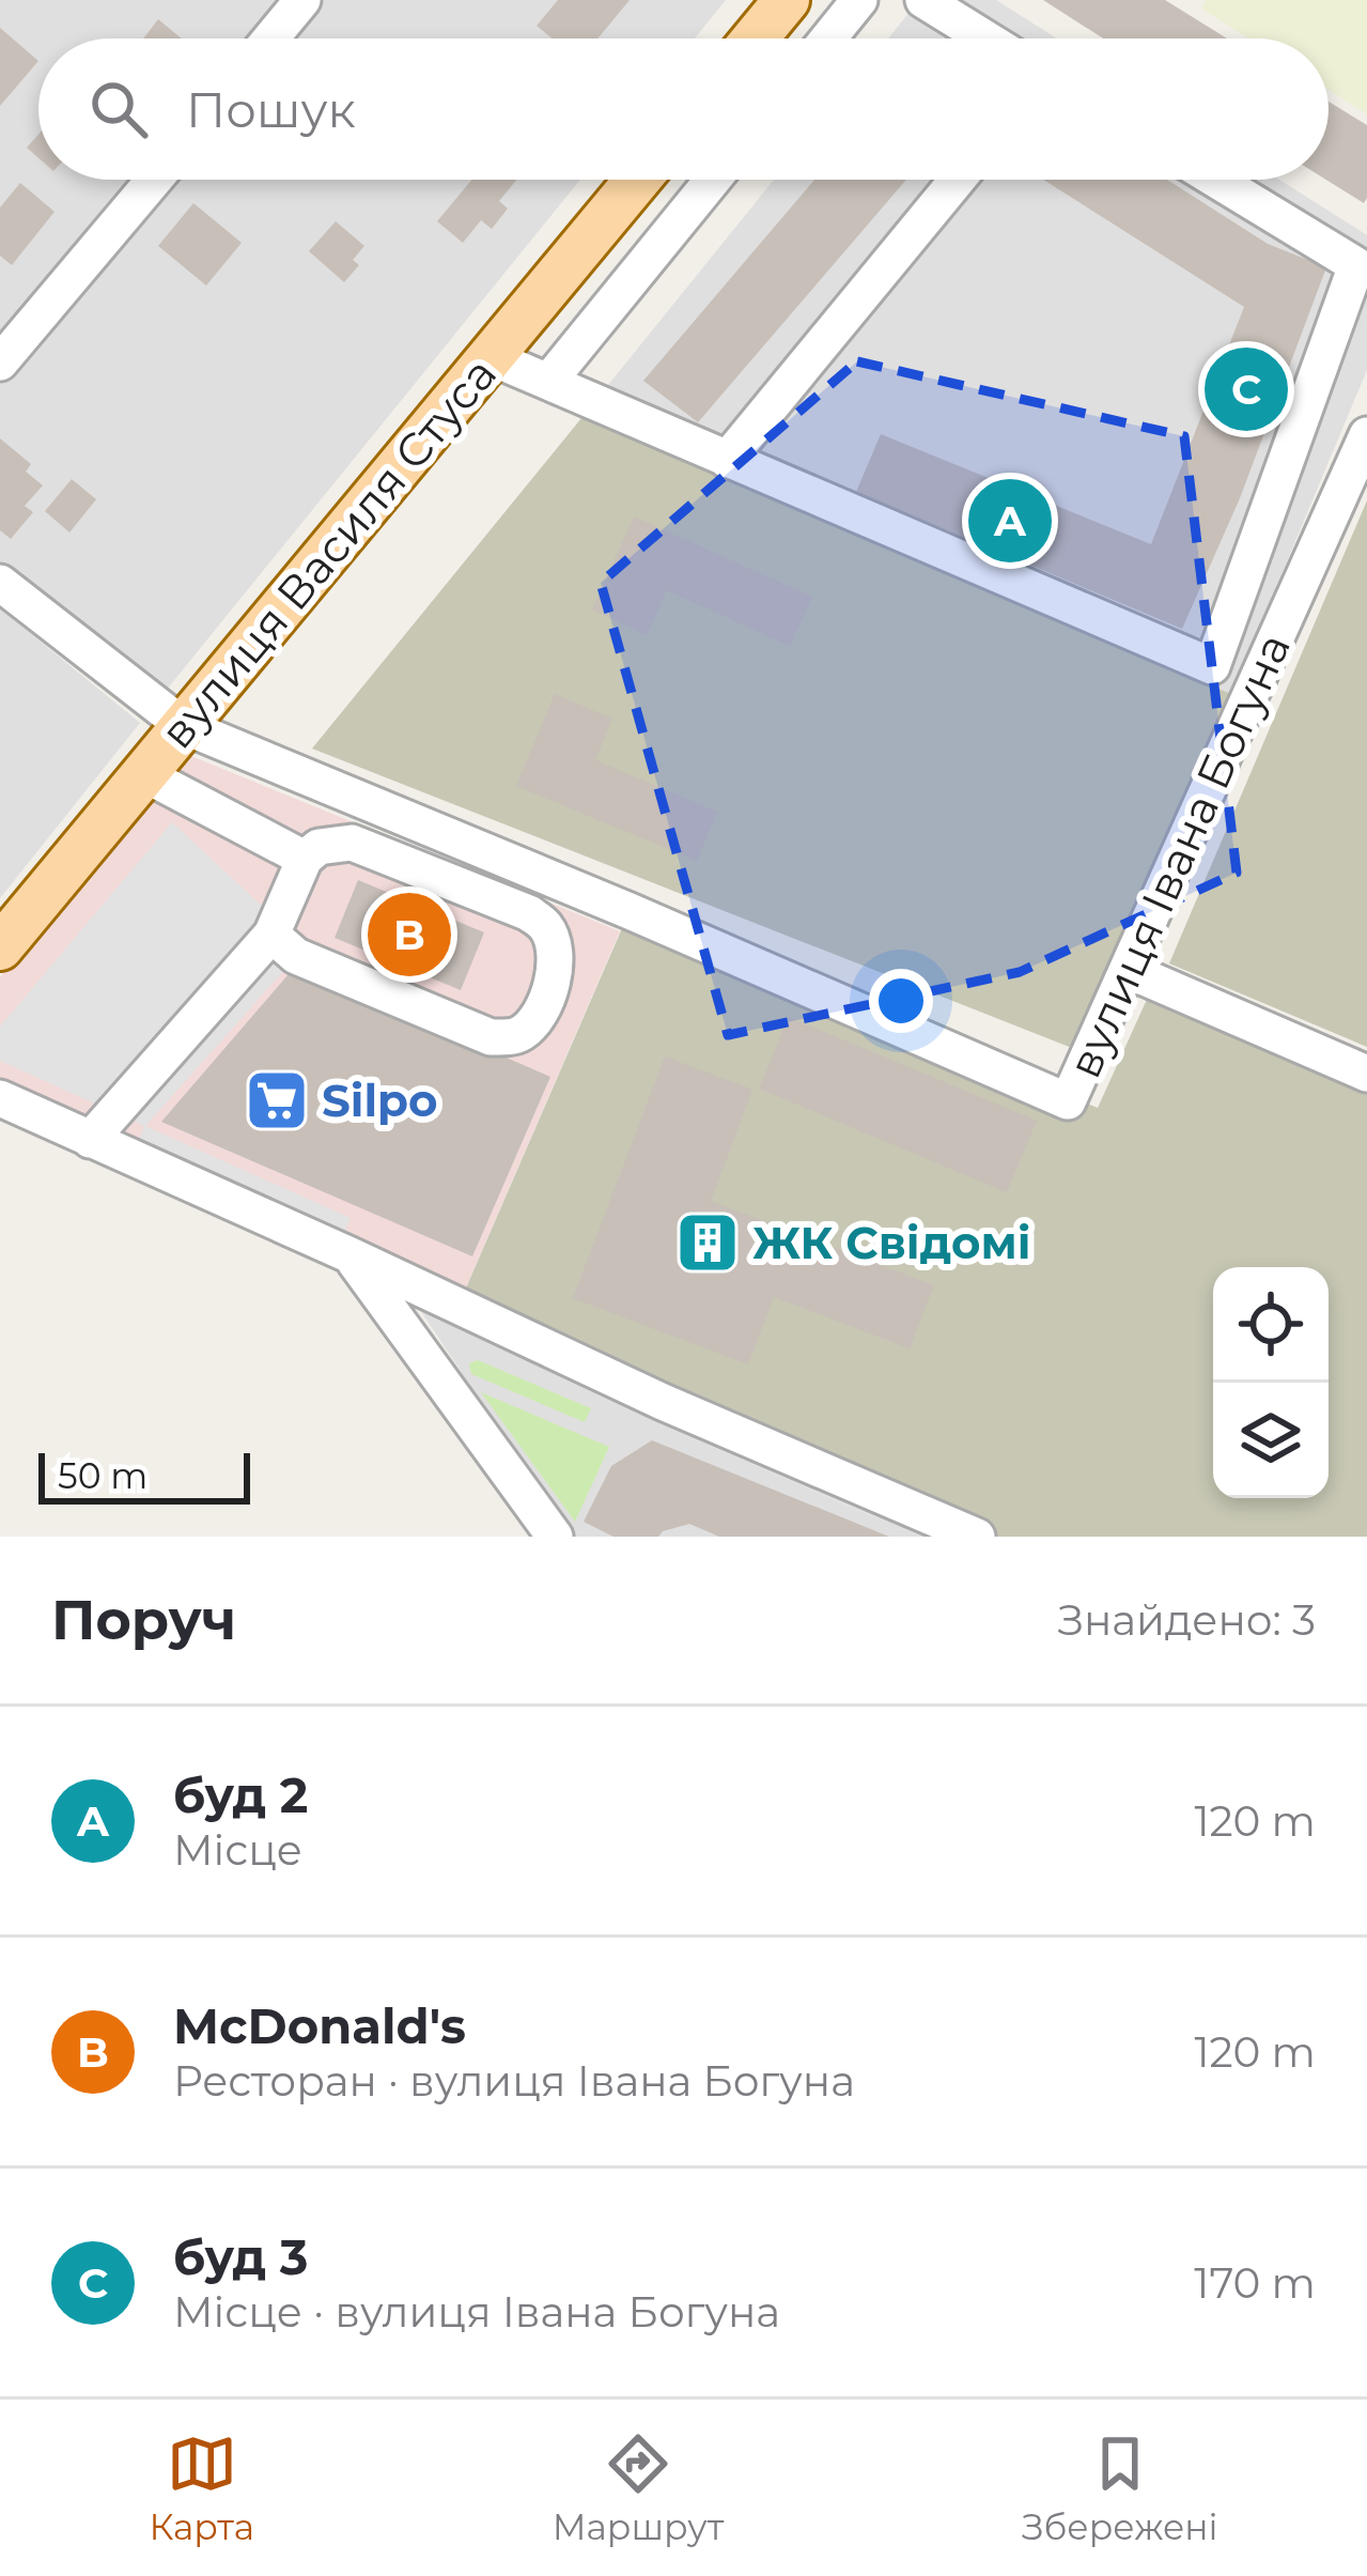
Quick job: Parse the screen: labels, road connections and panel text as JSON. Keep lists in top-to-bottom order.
{
  "streets": {
    "main road": ["вулиця Василя Стуса"],
    "street": ["вулиця Івана Богуна"]
  },
  "crossings": [
    ["вулиця Василя Стуса", "вулиця Івана Богуна"]
  ],
  "places": {
    "supermarket": ["Silpo"],
    "building": ["ЖК Свідомі"]
  },
  "scale_bar": "50 m",
  "page": {
    "search": "Пошук",
    "pins": ["C", "A", "B"],
    "scale": "50 m",
    "heading": ["Поруч", "Знайдено: 3"],
    "list": [
      {
        "mark": "A",
        "name": "буд 2",
        "note": "Місце",
        "value": "120 m"
      },
      {
        "mark": "B",
        "name": "McDonald's",
        "note": "Ресторан · вулиця Івана Богуна",
        "value": "120 m"
      },
      {
        "mark": "C",
        "name": "буд 3",
        "note": "Місце · вулиця Івана Богуна",
        "value": "170 m"
      }
    ],
    "nav": ["Карта", "Маршрут", "Збережені"]
  }
}
